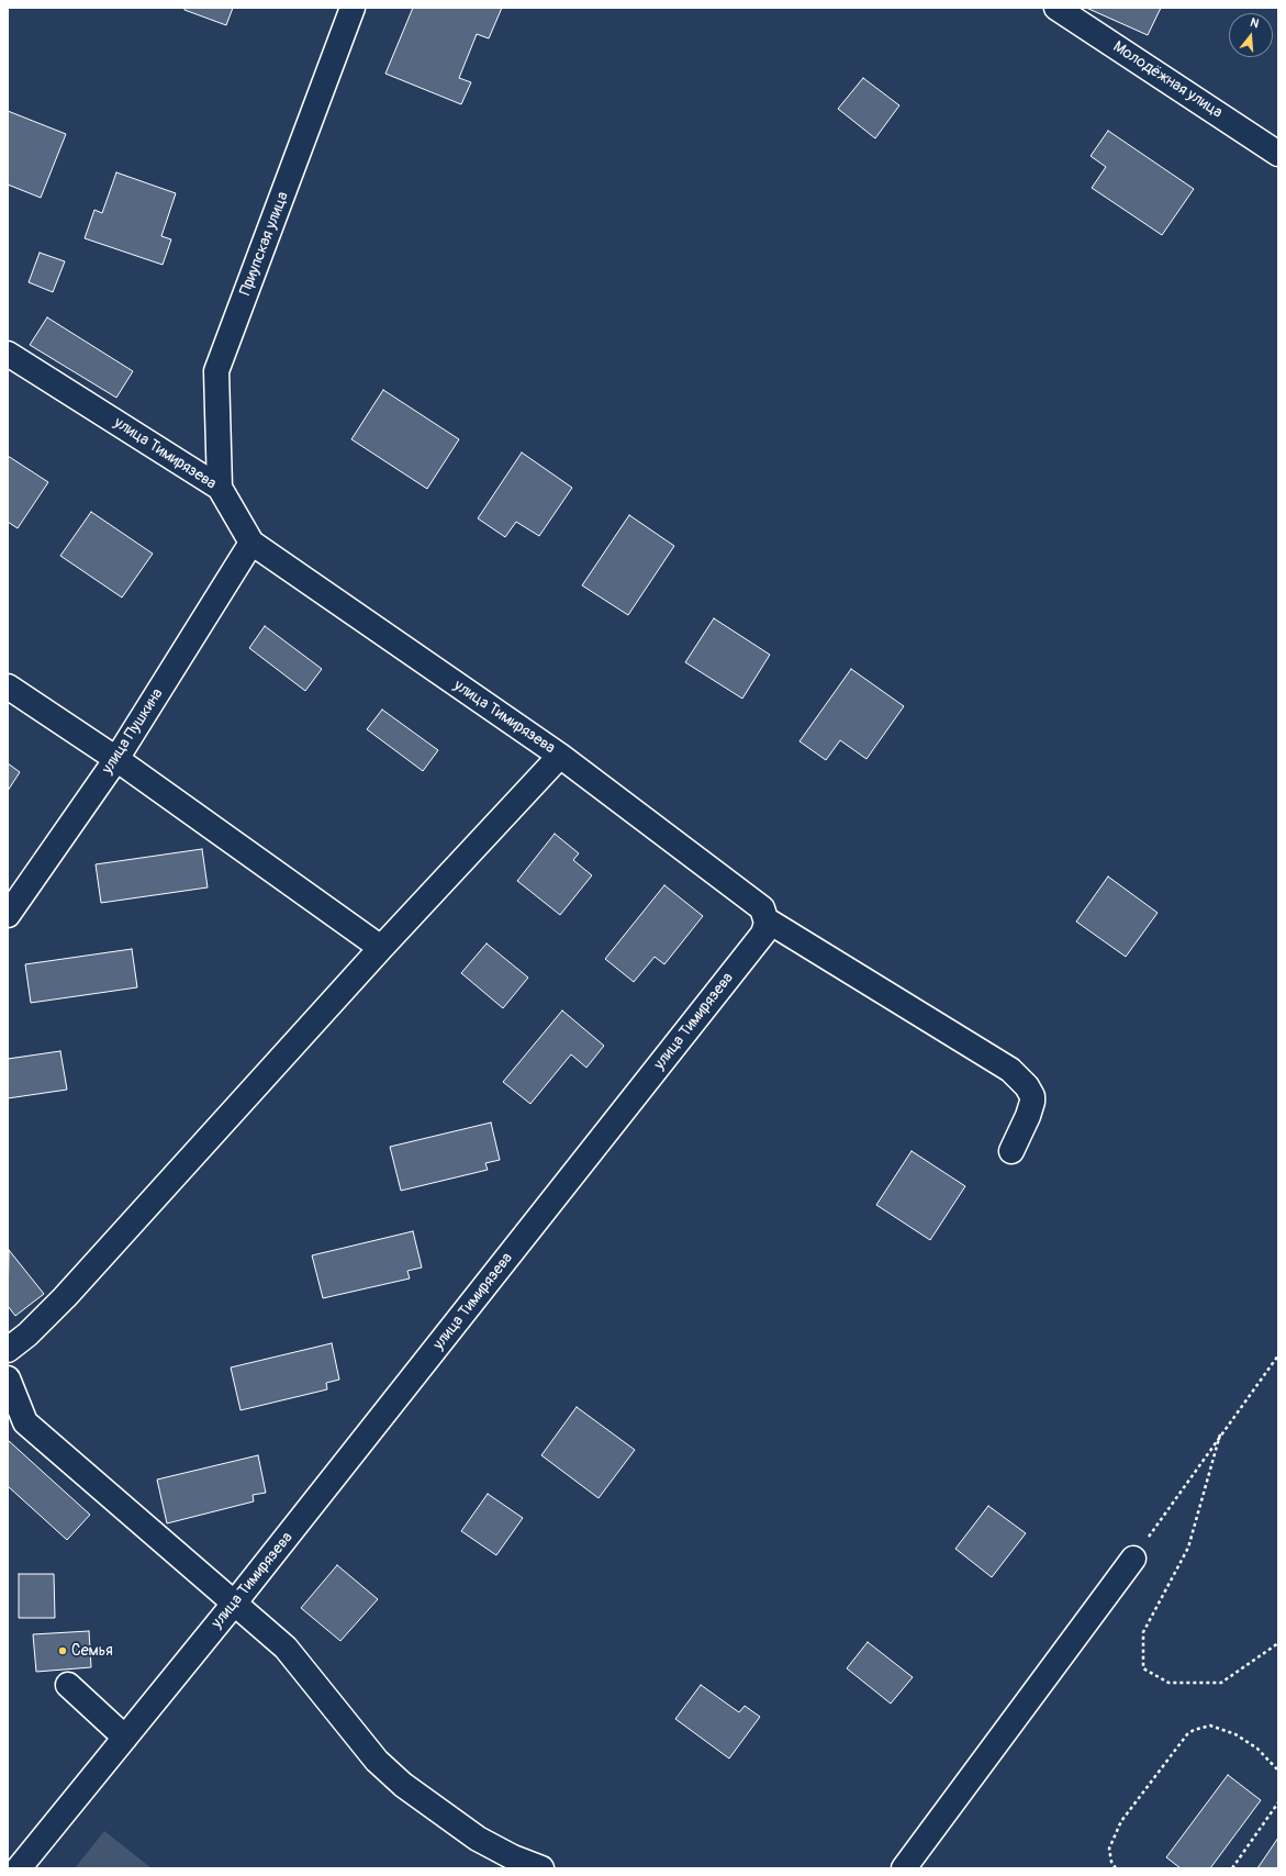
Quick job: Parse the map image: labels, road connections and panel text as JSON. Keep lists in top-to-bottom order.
{
  "streets": {
    "street": [
      "Молодёжная улица",
      "Приупская улица",
      "улица Тимирязева",
      "улица Пушкина"
    ]
  },
  "crossings": [
    ["Приупская улица", "улица Тимирязева"],
    ["улица Тимирязева", "улица Пушкина"]
  ],
  "places": ["Семья"],
  "north": "top"
}
